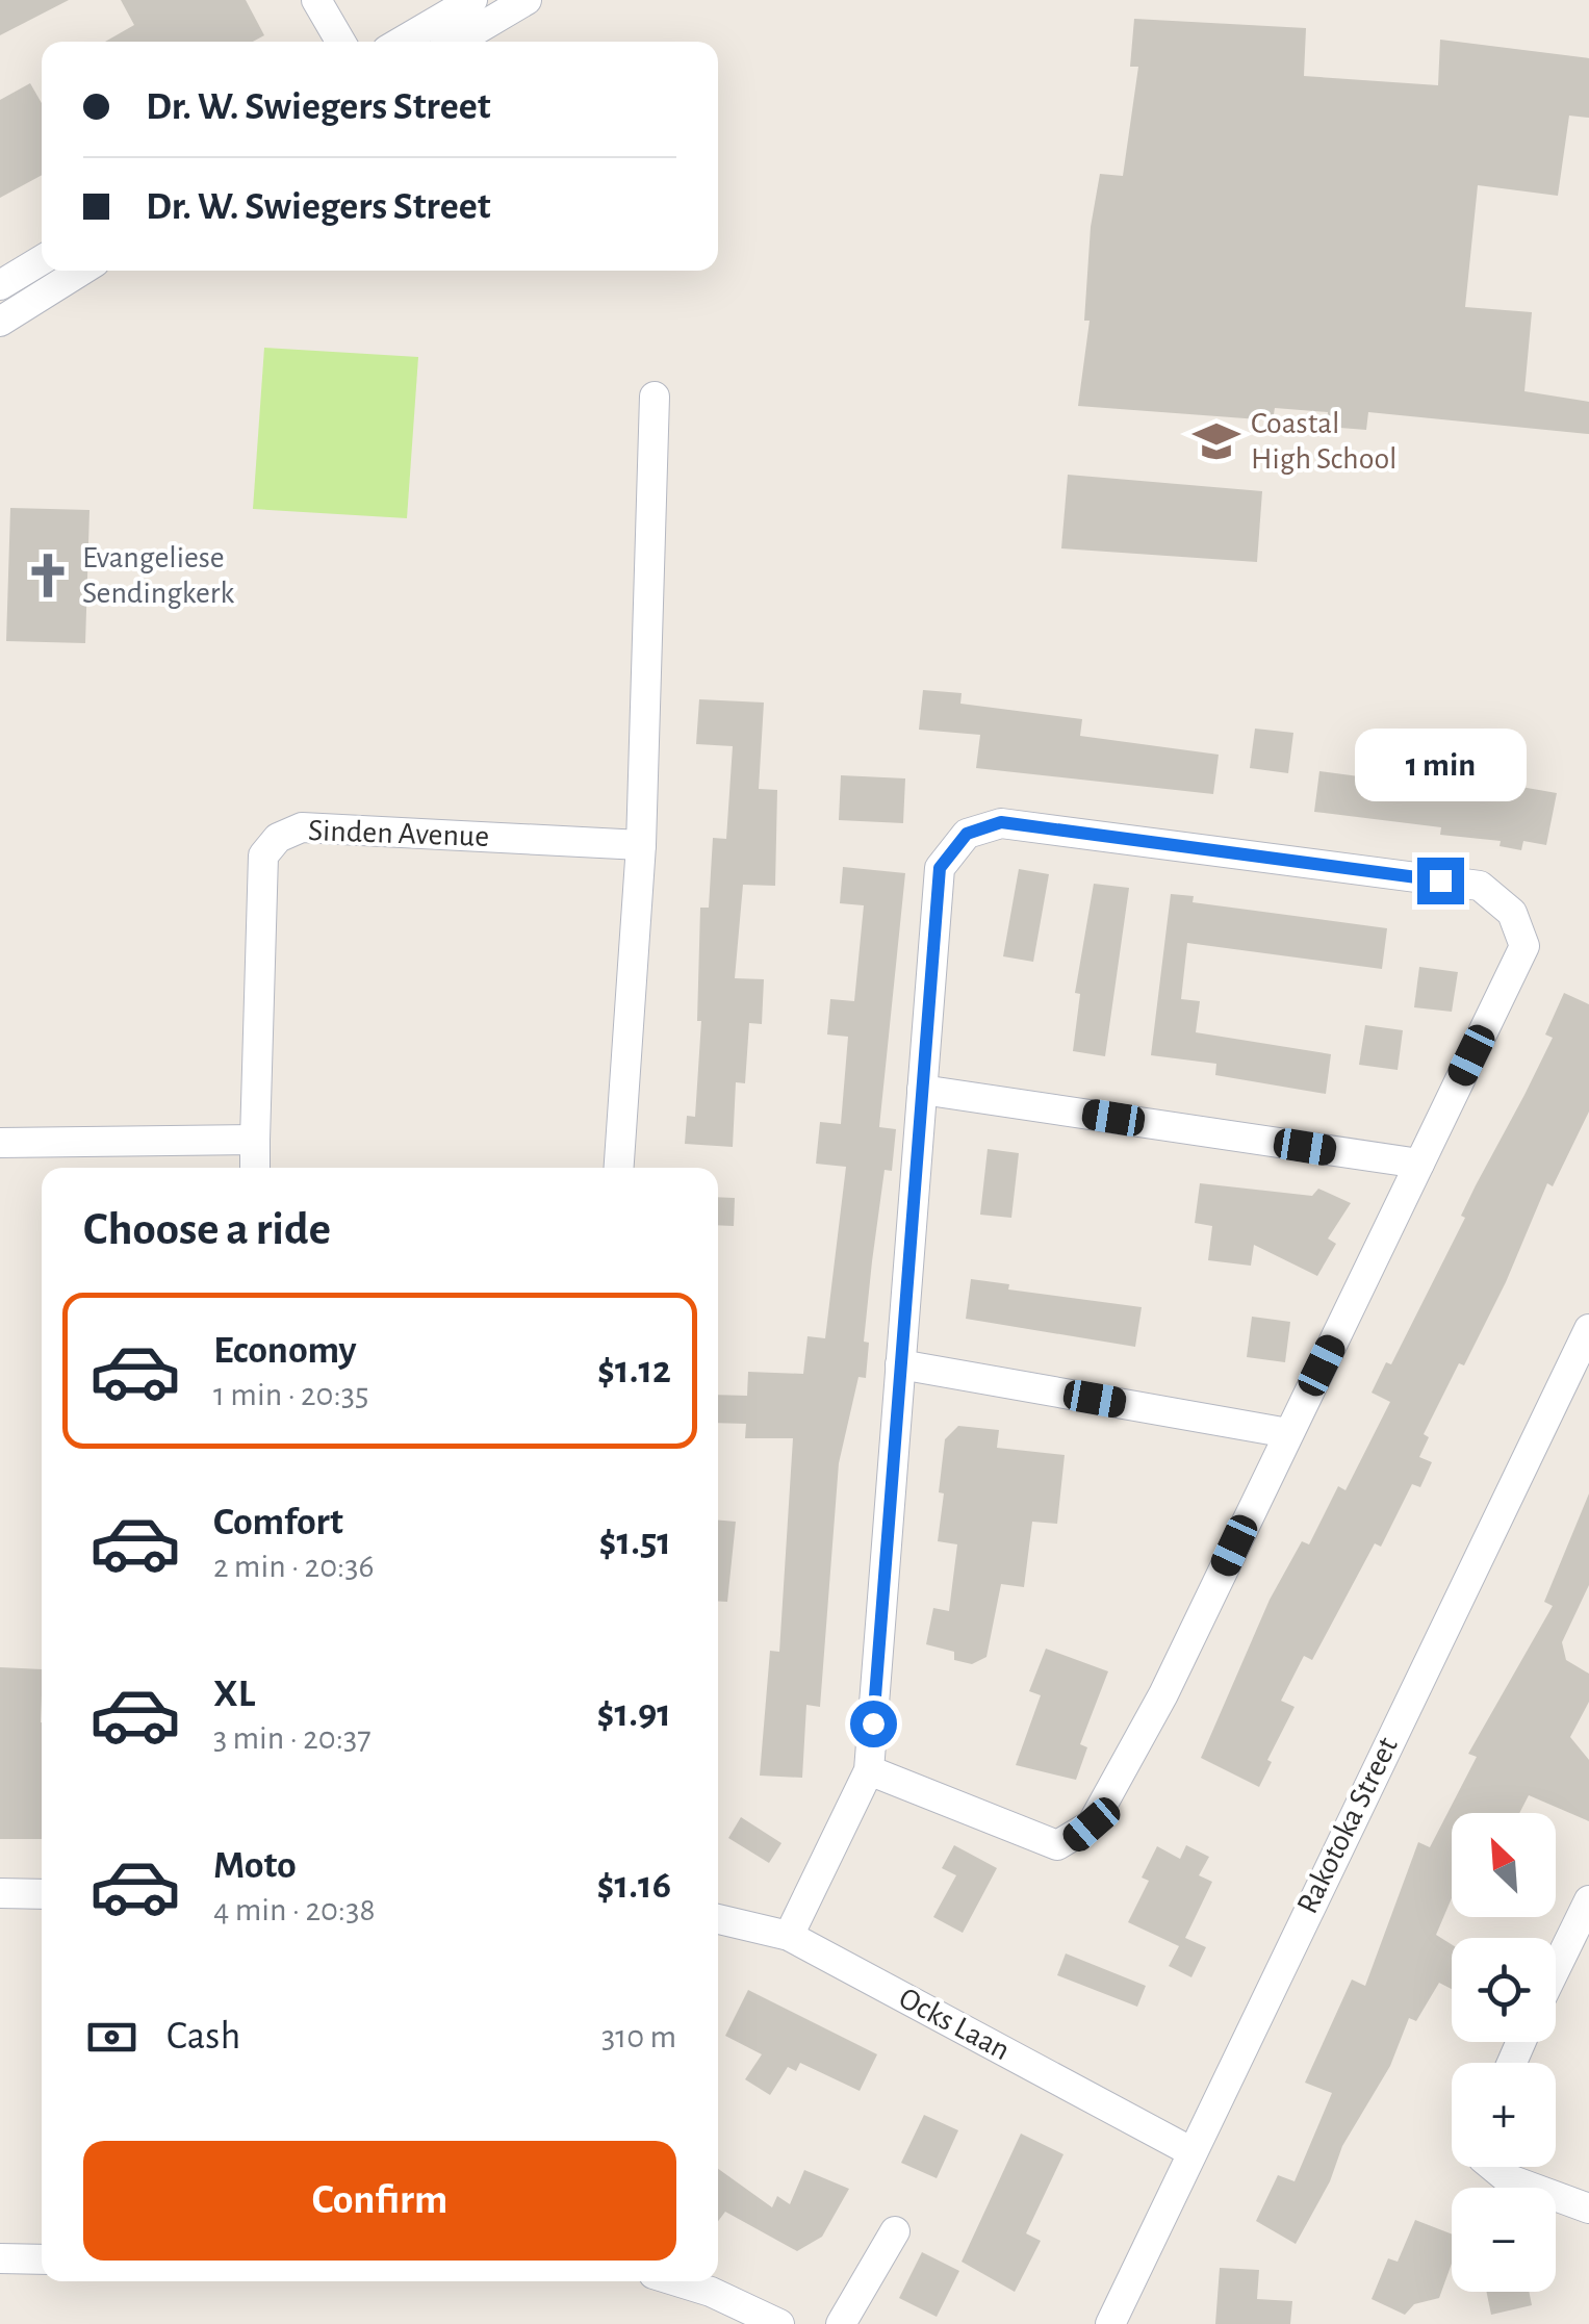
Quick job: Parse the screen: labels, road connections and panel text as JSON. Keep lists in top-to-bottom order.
{
  "streets": {
    "street": ["Sinden Avenue", "Rakotoka Street", "Ocks Laan"]
  },
  "crossings": [
    ["Rakotoka Street", "Ocks Laan"]
  ],
  "places": {
    "school or university": ["Coastal High School"],
    "church": ["Evangeliese Sendingkerk"]
  },
  "north": "top left",
  "page": {
    "banner": ["Dr. W. Swiegers Street", "Dr. W. Swiegers Street"],
    "bubble": "1 min",
    "heading": "Choose a ride",
    "list": [
      {
        "name": "Economy",
        "note": "1 min · 20:35",
        "value": "$1.12"
      },
      {
        "name": "Comfort",
        "note": "2 min · 20:36",
        "value": "$1.51"
      },
      {
        "name": "XL",
        "note": "3 min · 20:37",
        "value": "$1.91"
      },
      {
        "name": "Moto",
        "note": "4 min · 20:38",
        "value": "$1.16"
      }
    ],
    "map_buttons": ["+", "−"],
    "pay": ["Cash", "310 m"],
    "buttons": "Confirm"
  }
}
